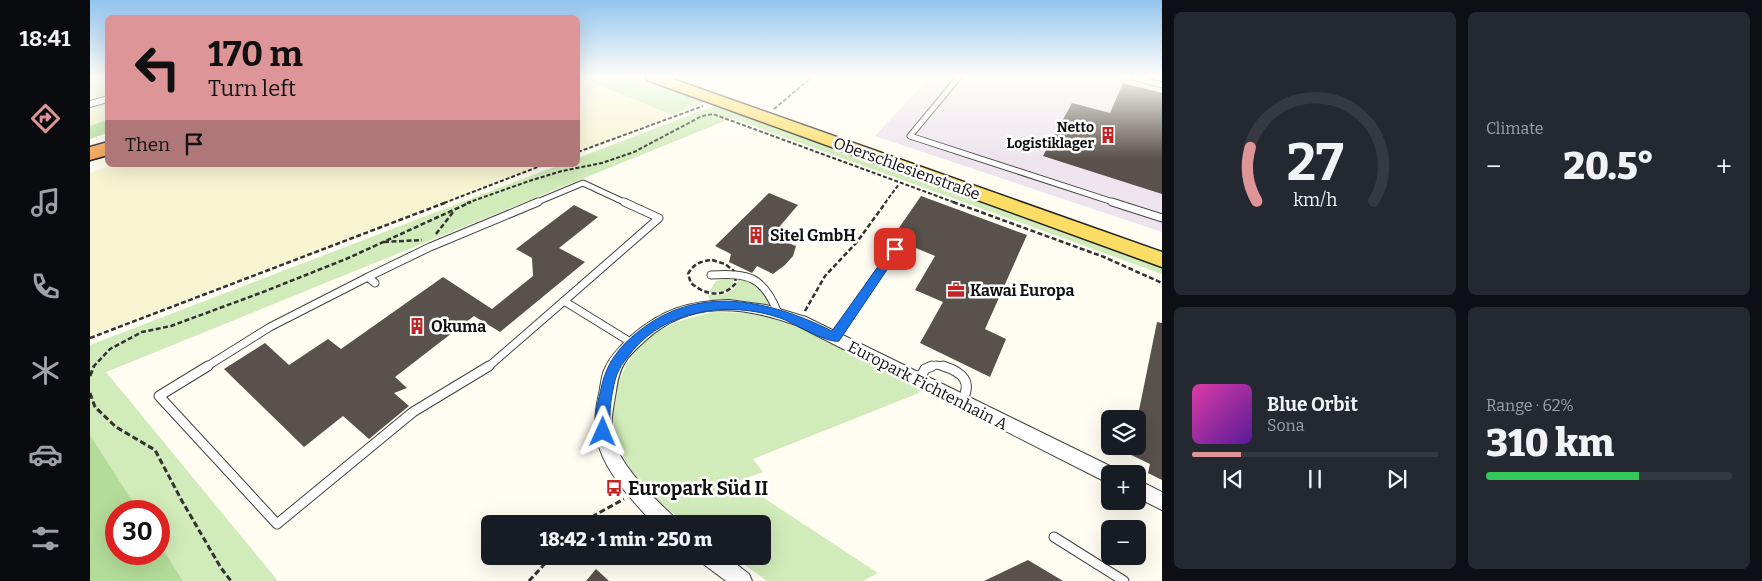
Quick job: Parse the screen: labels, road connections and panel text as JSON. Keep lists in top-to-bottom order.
{
  "streets": {
    "main road": ["Oberschlesienstraße"],
    "street": ["Europark Fichtenhain A"]
  },
  "places": {
    "building": ["Netto Logistiklager", "Sitel GmbH", "Okuma"],
    "office": ["Kawai Europa"],
    "bus stop": ["Europark Süd II"]
  },
  "page": {
    "tabs": "18:41",
    "tile": [
      "Climate",
      ["Range · 62%", "310 km"]
    ],
    "turn": ["170 m", "Turn left"],
    "then": "Then",
    "heat": ["−", "20.5°", "+"],
    "song": ["Blue Orbit", "Sona"],
    "map_buttons": ["+", "−"],
    "limit": "30",
    "trip": "18:42 · 1 min · 250 m",
    "gauge": ["27", "km/h"]
  }
}
